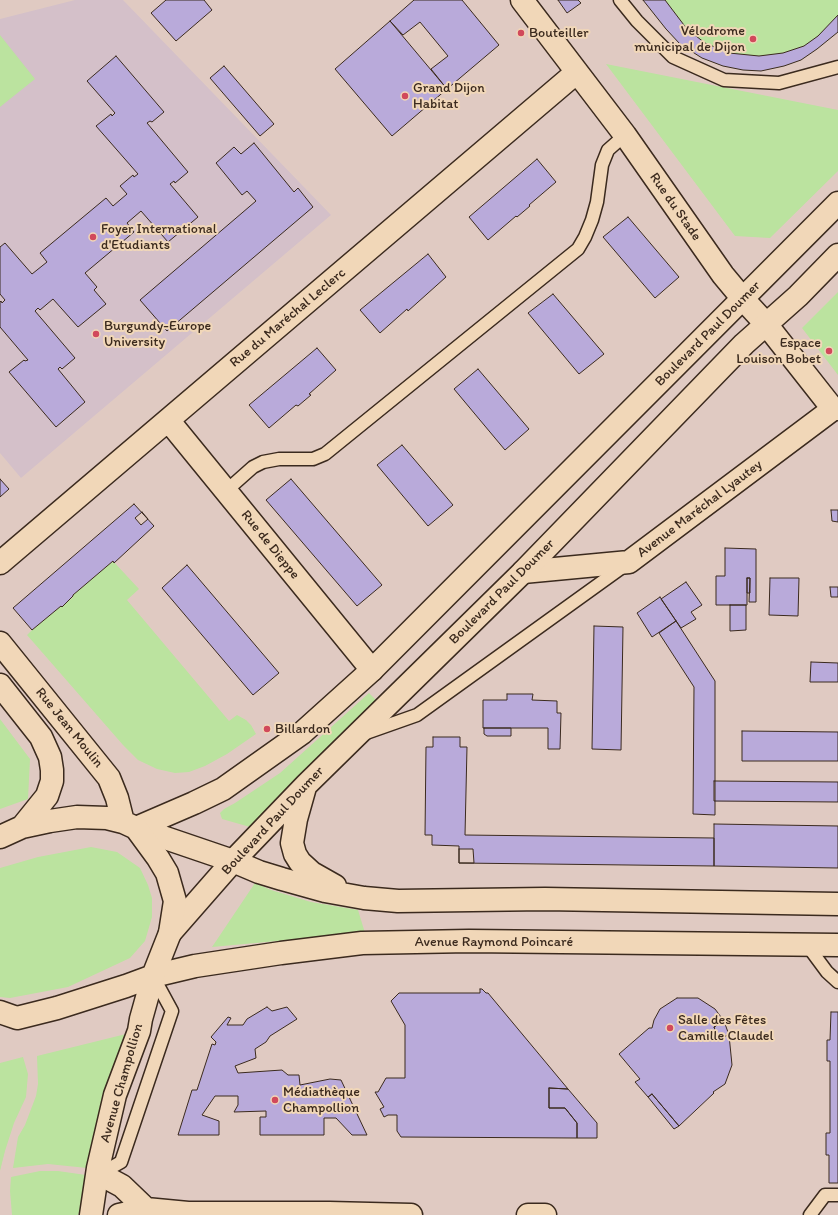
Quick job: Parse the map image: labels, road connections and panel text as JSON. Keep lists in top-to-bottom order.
{
  "streets": {
    "main road": [
      "Rue du Stade",
      "Rue du Maréchal Leclerc",
      "Boulevard Paul Doumer",
      "Avenue Maréchal Lyautey",
      "Rue de Dieppe",
      "Rue Jean Moulin",
      "Avenue Raymond Poincaré",
      "Avenue Champollion"
    ]
  },
  "crossings": [
    ["Rue du Stade", "Rue du Maréchal Leclerc"],
    ["Rue du Stade", "Boulevard Paul Doumer"],
    ["Rue du Stade", "Avenue Maréchal Lyautey"],
    ["Rue du Maréchal Leclerc", "Rue de Dieppe"],
    ["Boulevard Paul Doumer", "Avenue Maréchal Lyautey"],
    ["Boulevard Paul Doumer", "Rue de Dieppe"],
    ["Boulevard Paul Doumer", "Rue Jean Moulin"],
    ["Boulevard Paul Doumer", "Avenue Champollion"],
    ["Avenue Raymond Poincaré", "Avenue Champollion"]
  ],
  "places": [
    "Bouteiller",
    "Vélodrome municipal de Dijon",
    "Grand Dijon Habitat",
    "Foyer International d'Etudiants",
    "Burgundy-Europe University",
    "Espace Louison Bobet",
    "Billardon",
    "Salle des Fêtes Camille Claudel",
    "Médiathèque Champollion"
  ]
}
